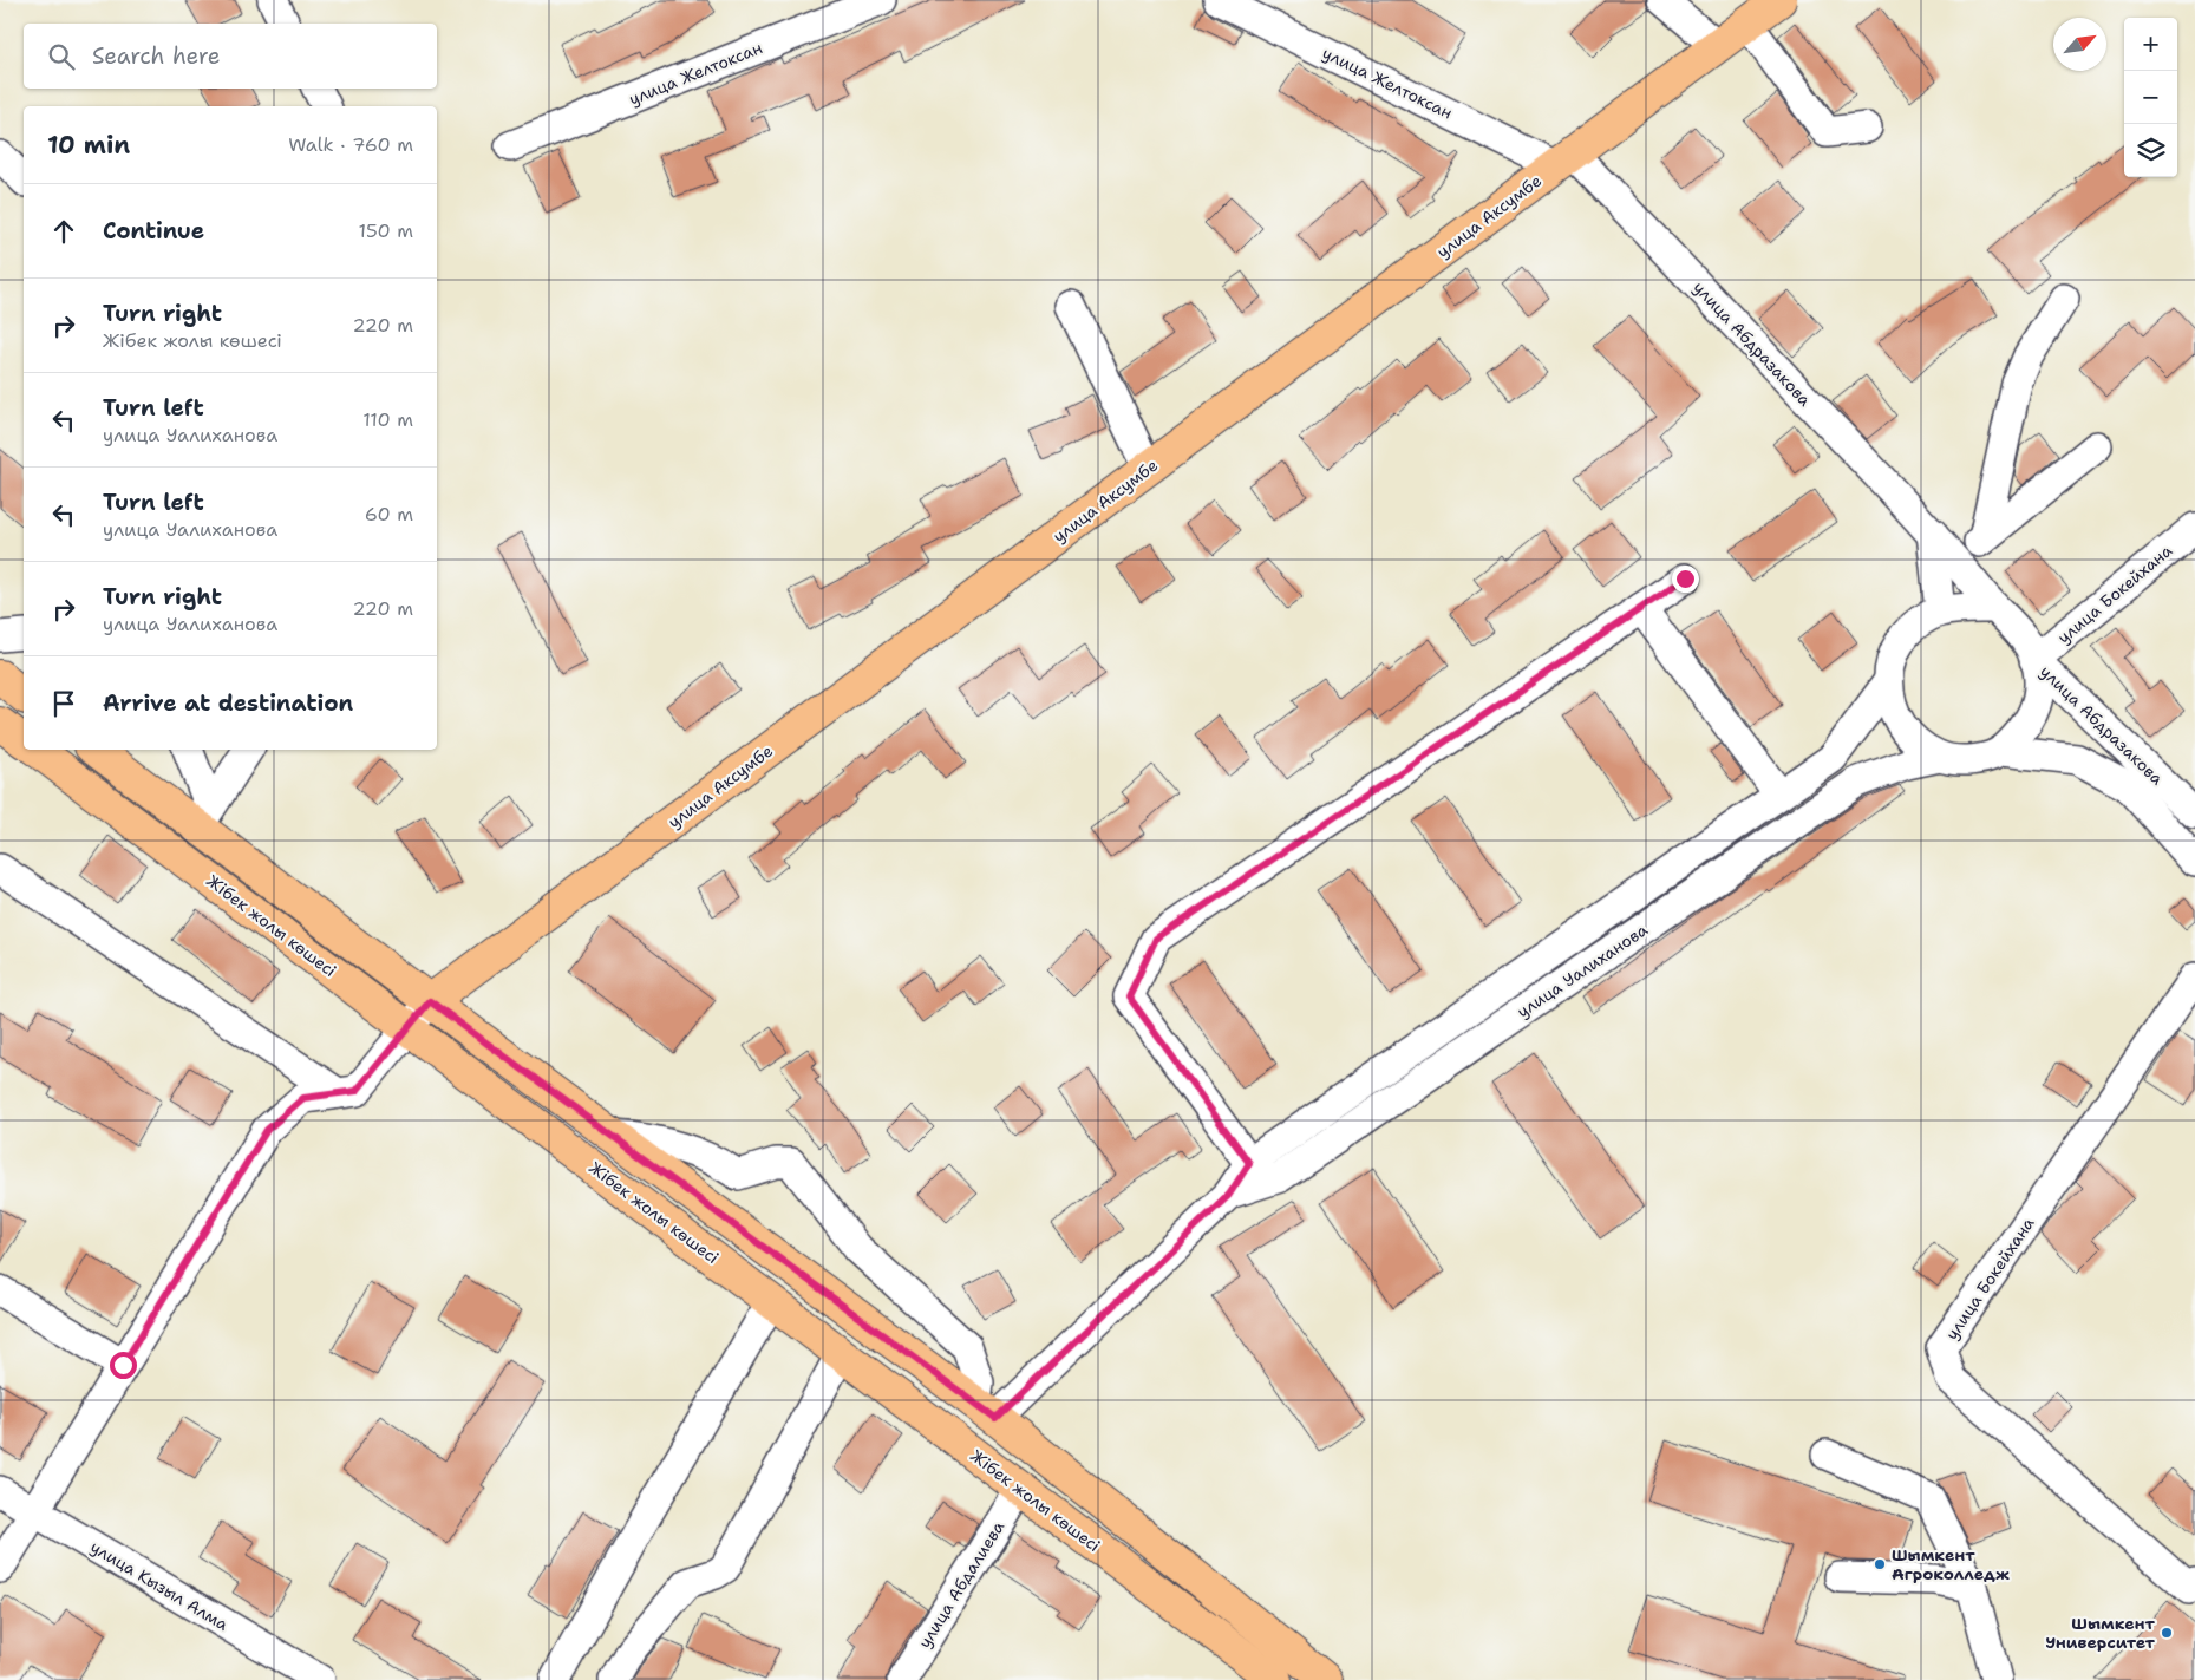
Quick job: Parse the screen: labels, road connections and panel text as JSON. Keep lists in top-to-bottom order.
{
  "streets": {
    "main road": ["улица Аксумбе", "Жібек жолы көшесі"],
    "street": [
      "улица Желтоксан",
      "улица Абдразакова",
      "улица Бокейхана",
      "улица Уалиханова",
      "улица Абдалиева",
      "улица Кызыл Алма"
    ]
  },
  "crossings": [
    ["улица Желтоксан", "улица Аксумбе"],
    ["улица Желтоксан", "улица Абдразакова"],
    ["улица Аксумбе", "улица Абдразакова"],
    ["улица Аксумбе", "Жібек жолы көшесі"],
    ["улица Абдразакова", "улица Бокейхана"],
    ["улица Абдразакова", "улица Уалиханова"],
    ["улица Бокейхана", "улица Уалиханова"],
    ["Жібек жолы көшесі", "улица Уалиханова"],
    ["Жібек жолы көшесі", "улица Абдалиева"]
  ],
  "places": ["Шымкент Агроколледж", "Шымкент Университет"],
  "north": "top right",
  "page": {
    "map_buttons": ["+", "−"],
    "search": "Search here",
    "heading": ["10 min", "Walk · 760 m"],
    "list": [
      ["Continue", "150 m"],
      ["Turn right", "Жібек жолы көшесі", "220 m"],
      ["Turn left", "улица Уалиханова", "110 m"],
      ["Turn left", "улица Уалиханова", "60 m"],
      ["Turn right", "улица Уалиханова", "220 m"],
      "Arrive at destination"
    ]
  }
}
